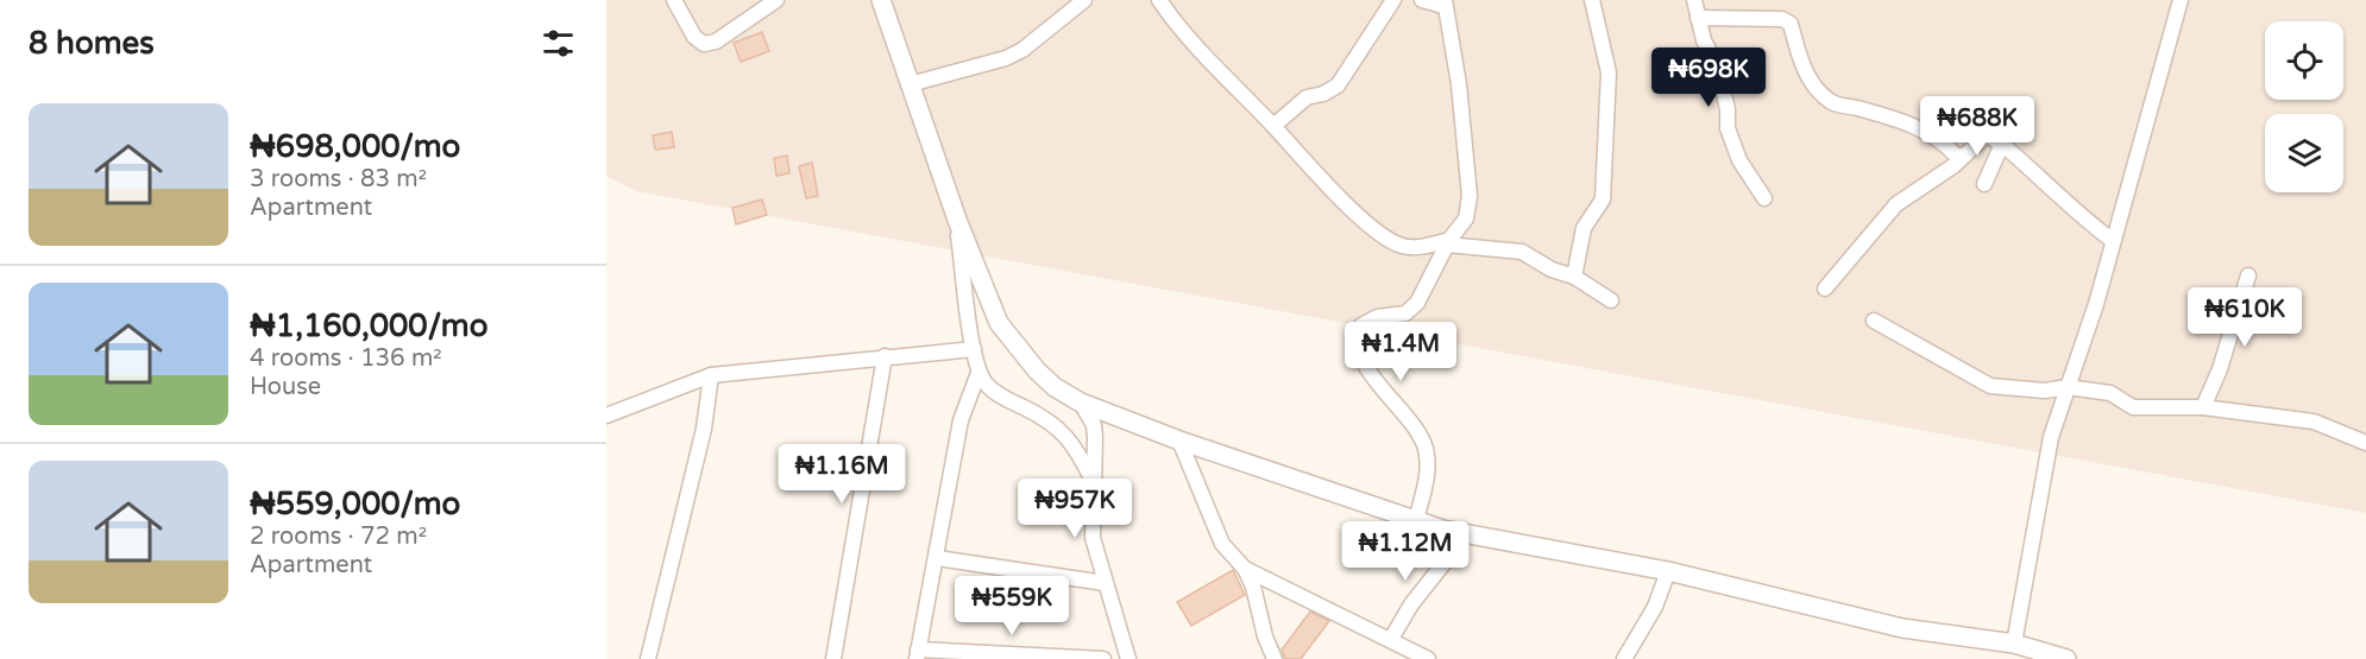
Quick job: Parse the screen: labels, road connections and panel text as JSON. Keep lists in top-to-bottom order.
{
  "page": {
    "heading": "8 homes",
    "price": [
      "₦698K",
      "₦688K",
      "₦610K",
      "₦1.4M",
      "₦1.16M",
      "₦957K",
      "₦1.12M",
      "₦559K"
    ],
    "list": [
      {
        "name": "₦698,000/mo",
        "note": "3 rooms · 83 m² · Apartment"
      },
      {
        "name": "₦1,160,000/mo",
        "note": "4 rooms · 136 m² · House"
      },
      {
        "name": "₦559,000/mo",
        "note": "2 rooms · 72 m² · Apartment"
      }
    ]
  }
}
